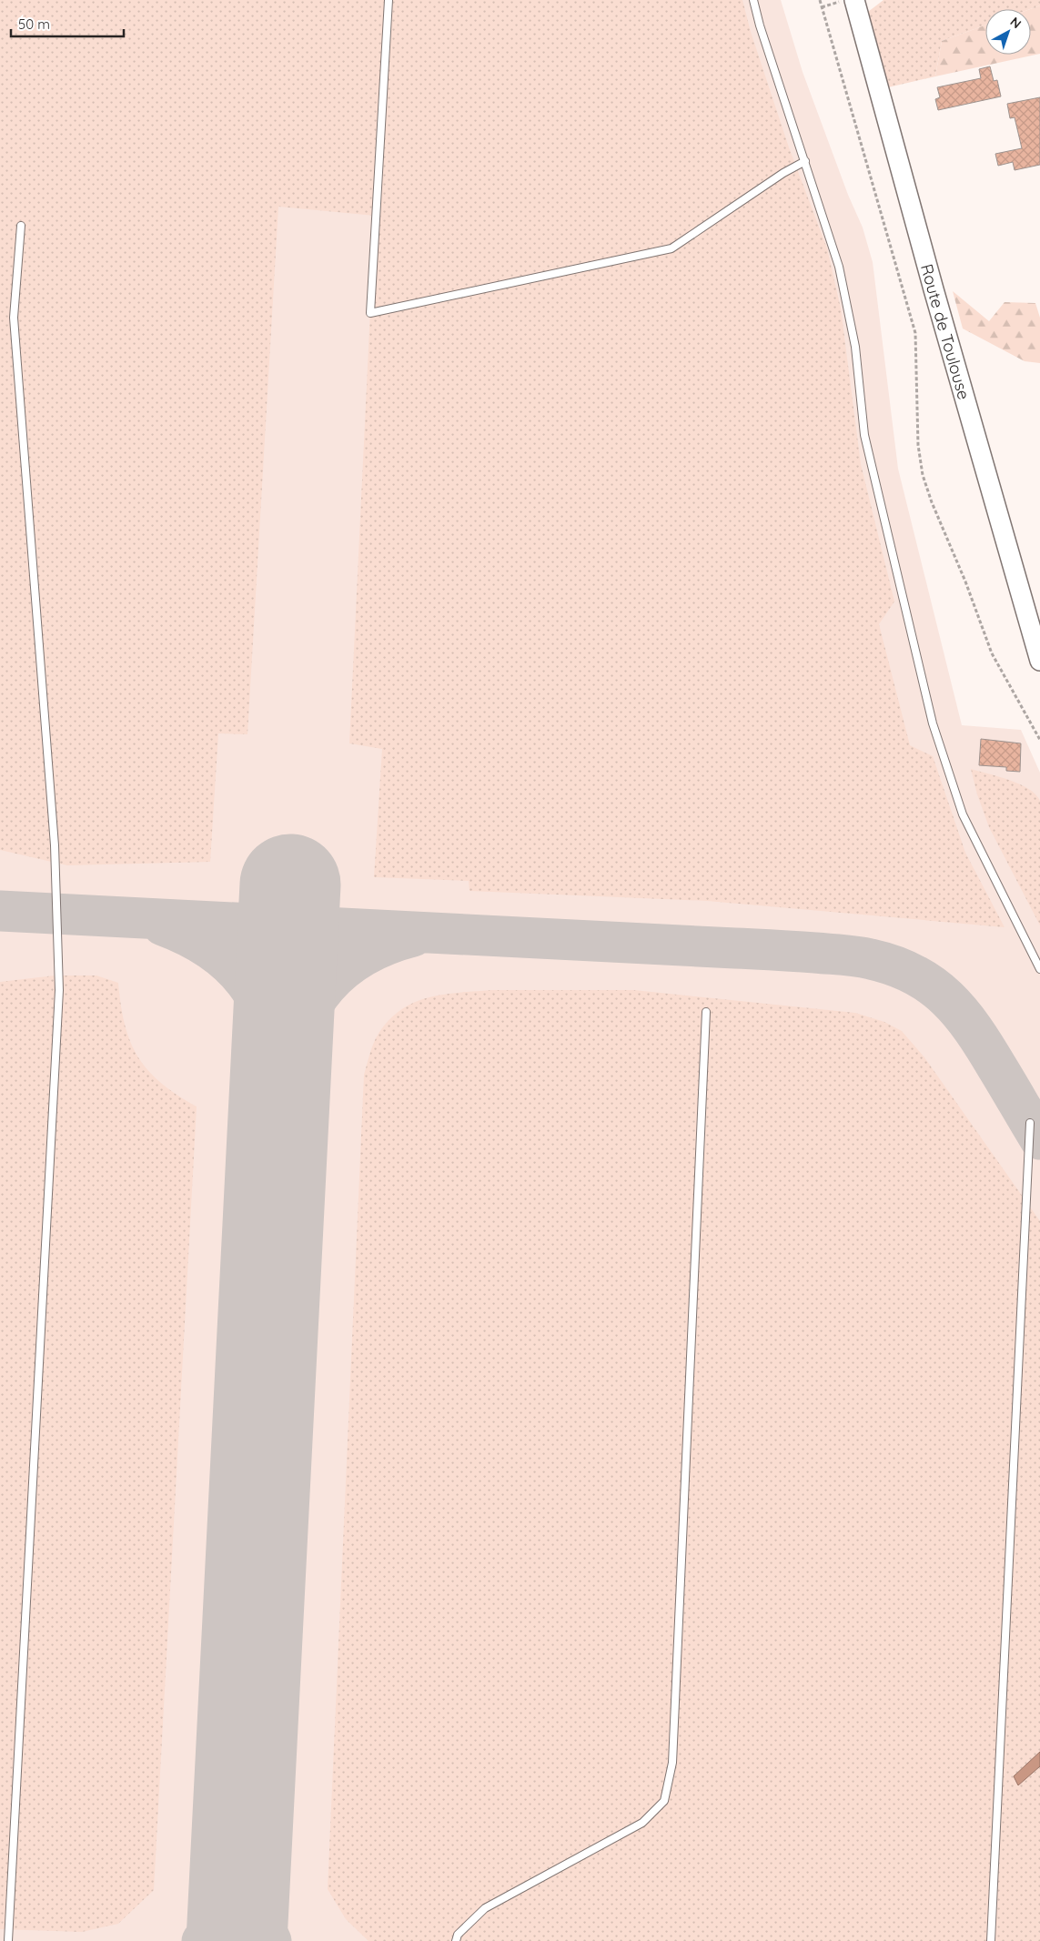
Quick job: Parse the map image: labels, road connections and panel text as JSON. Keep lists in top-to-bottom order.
{
  "streets": {
    "main road": ["Route de Toulouse"]
  },
  "scale_bar": "50 m",
  "north": "top right"
}
